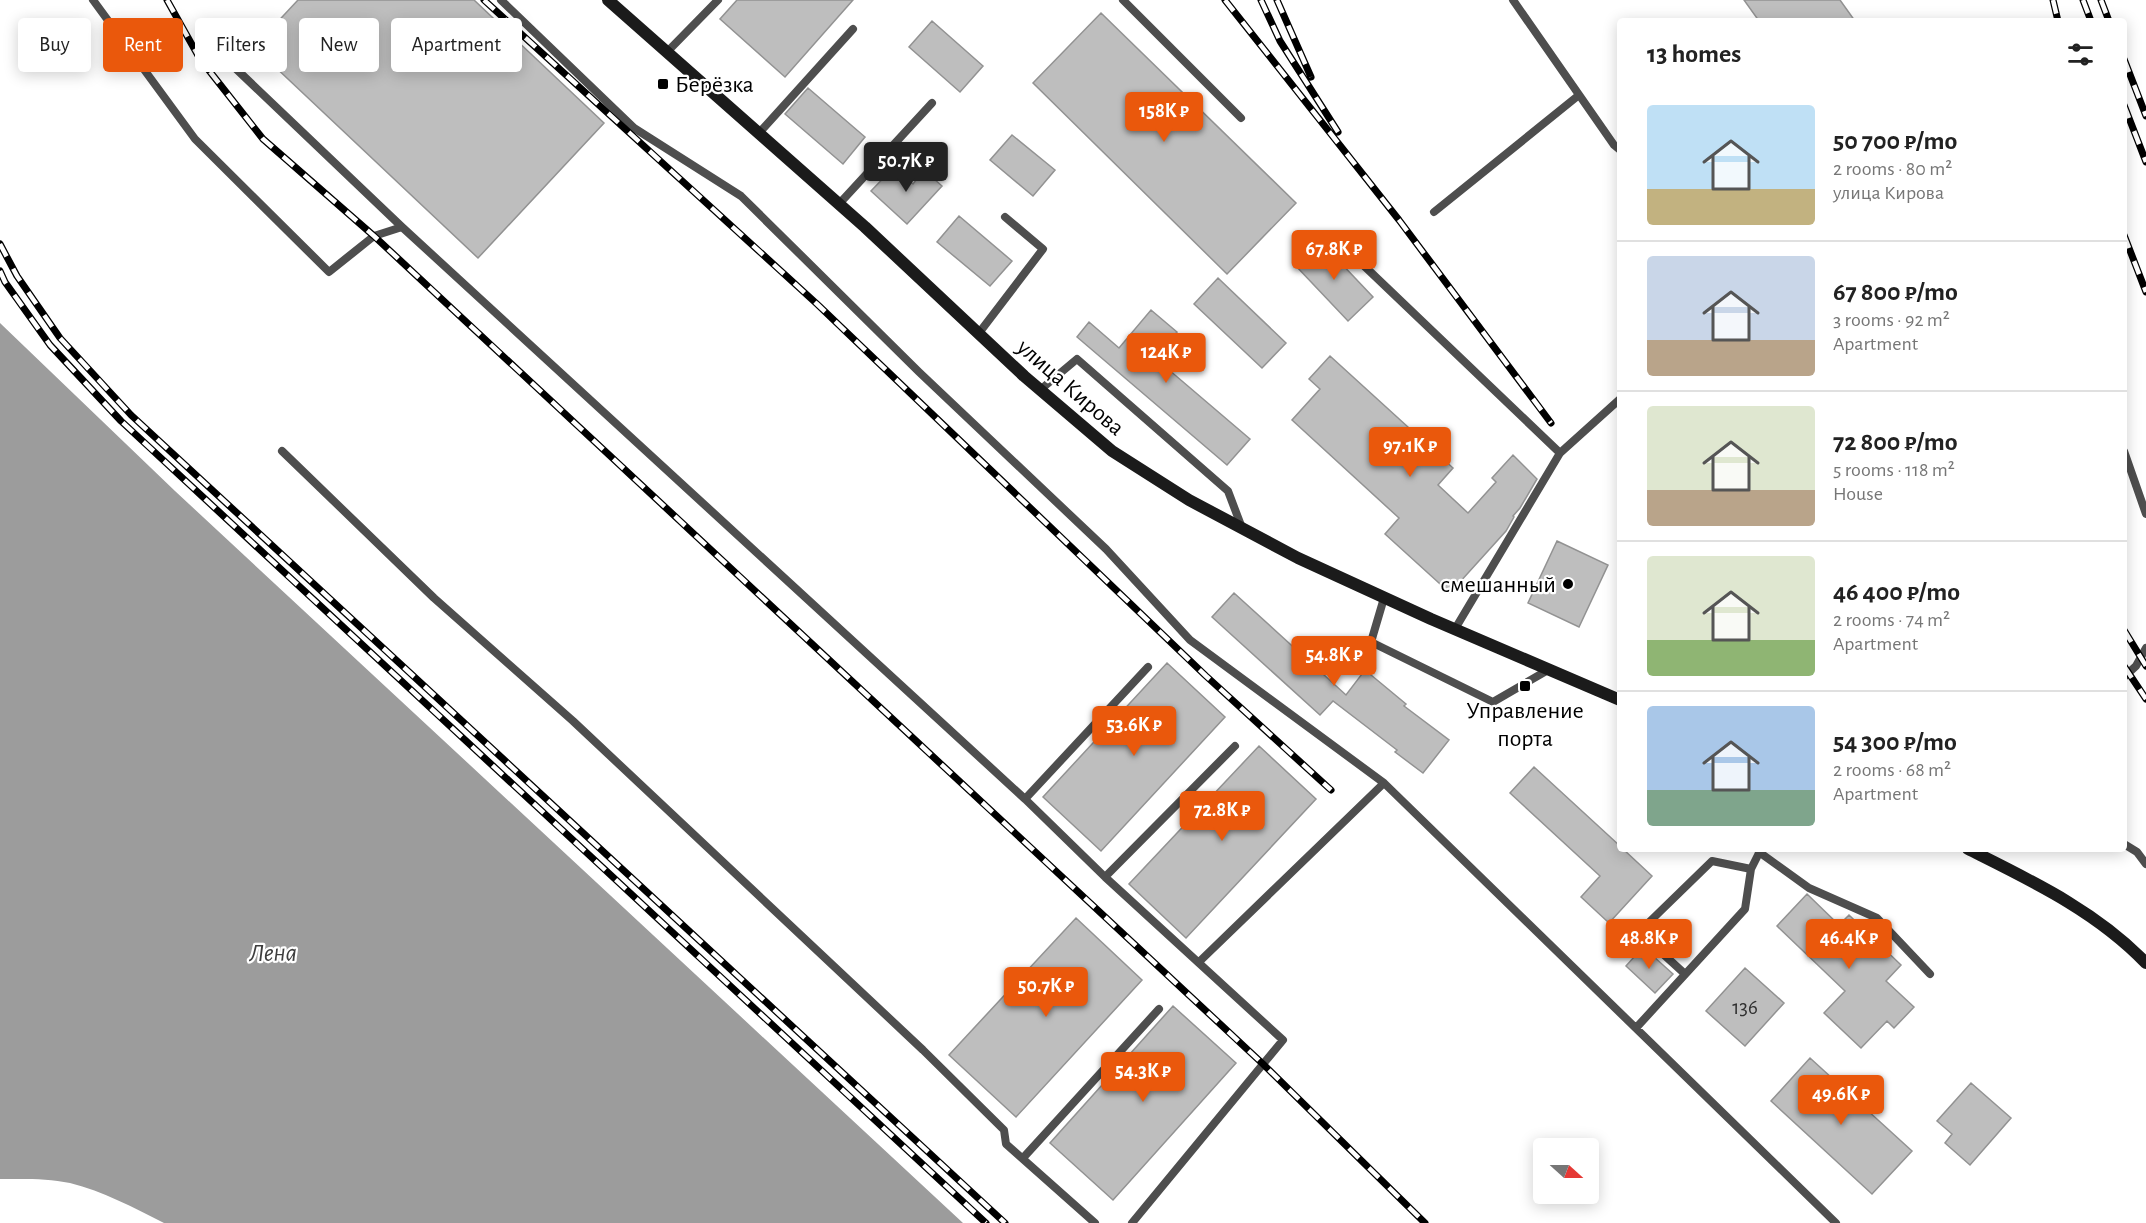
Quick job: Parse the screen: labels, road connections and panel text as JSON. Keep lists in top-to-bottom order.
{
  "streets": {
    "main road": ["улица Кирова"]
  },
  "water": ["Лена"],
  "places": {
    "transit": ["Берёзка", "Управление порта"],
    "other": ["смешанный"]
  },
  "house_numbers": ["136"],
  "north": "right",
  "page": {
    "chip": [
      "Buy",
      "Rent",
      "Filters",
      "New",
      "Apartment"
    ],
    "heading": "13 homes",
    "list": [
      {
        "name": "50 700 ₽/mo",
        "note": "2 rooms · 80 m² · улица Кирова"
      },
      {
        "name": "67 800 ₽/mo",
        "note": "3 rooms · 92 m² · Apartment"
      },
      {
        "name": "72 800 ₽/mo",
        "note": "5 rooms · 118 m² · House"
      },
      {
        "name": "46 400 ₽/mo",
        "note": "2 rooms · 74 m² · Apartment"
      },
      {
        "name": "54 300 ₽/mo",
        "note": "2 rooms · 68 m² · Apartment"
      }
    ],
    "price": [
      "158K ₽",
      "50.7K ₽",
      "67.8K ₽",
      "124K ₽",
      "97.1K ₽",
      "54.8K ₽",
      "53.6K ₽",
      "72.8K ₽",
      "48.8K ₽",
      "46.4K ₽",
      "50.7K ₽",
      "54.3K ₽",
      "49.6K ₽"
    ]
  }
}
